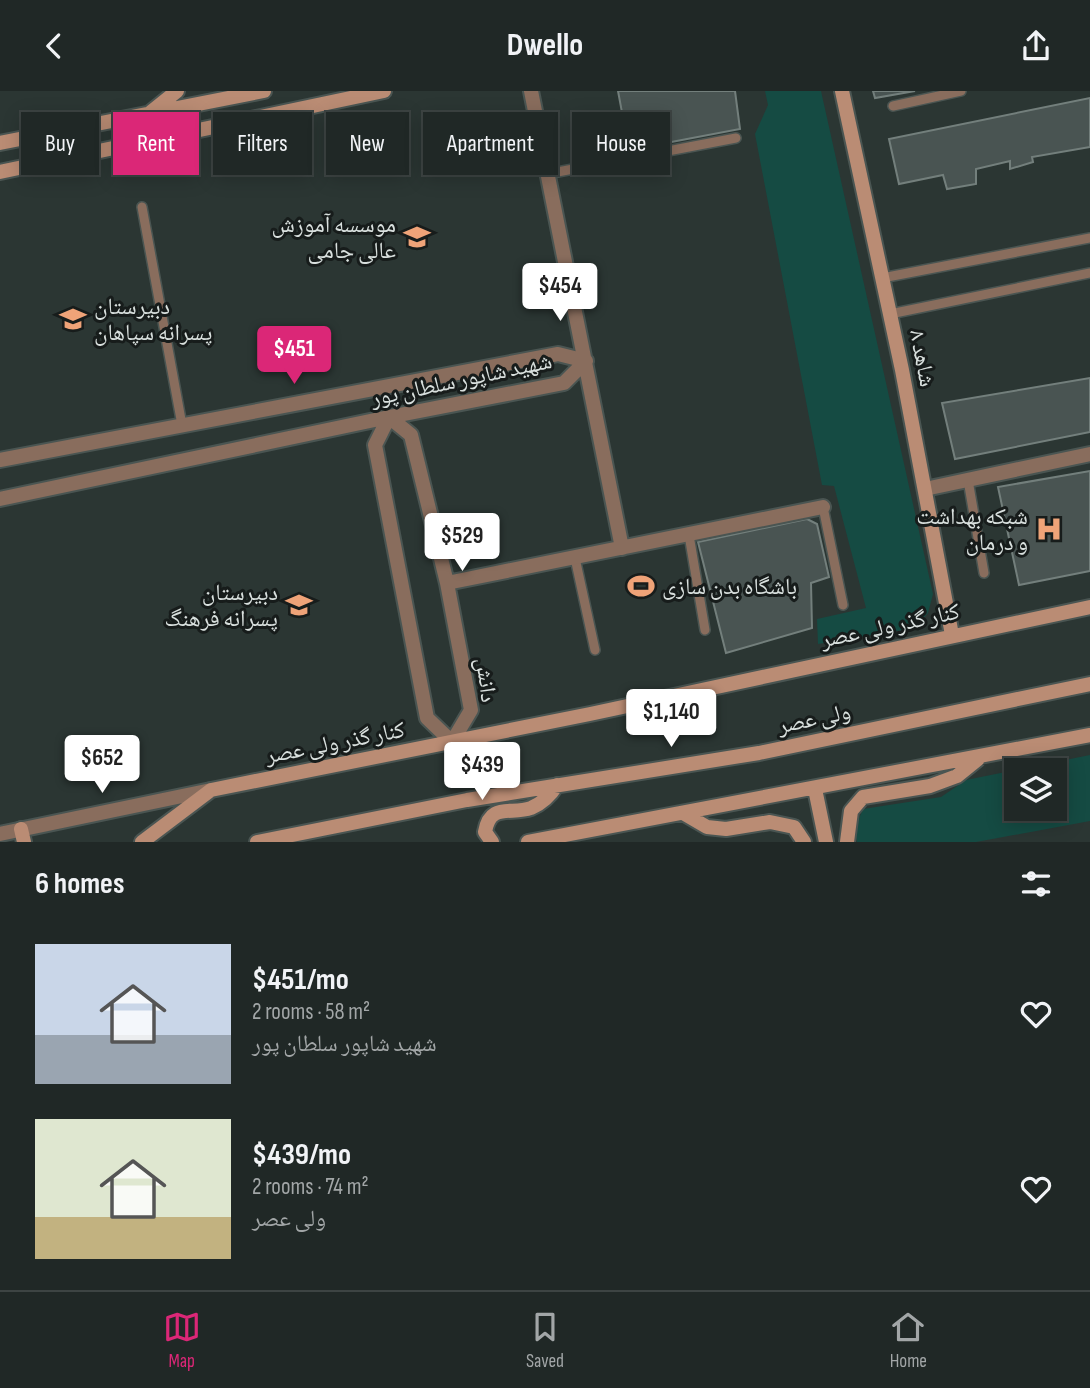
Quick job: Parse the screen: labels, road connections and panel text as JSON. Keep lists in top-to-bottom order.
{
  "streets": {
    "main road": ["شاهد ۸", "کنار گذر ولی عصر", "ولی عصر"],
    "street": ["شهید شاپور سلطان پور", "دانش"]
  },
  "crossings": [
    ["شاهد ۸", "کنار گذر ولی عصر"],
    ["شهید شاپور سلطان پور", "دانش"],
    ["کنار گذر ولی عصر", "دانش"]
  ],
  "places": {
    "school or university": ["موسسه آموزش عالی جامی", "دبیرستان پسرانه سپاهان", "دبیرستان پسرانه فرهنگ"],
    "hospital": ["شبکه بهداشت و درمان"],
    "sports": ["باشگاه بدن سازی"]
  },
  "page": {
    "header": "Dwello",
    "chip": [
      "Buy",
      "Rent",
      "Filters",
      "New",
      "Apartment",
      "House"
    ],
    "price": [
      "$454",
      "$451",
      "$529",
      "$1,140",
      "$652",
      "$439"
    ],
    "heading": "6 homes",
    "list": [
      {
        "name": "$451/mo",
        "note": "2 rooms · 58 m² · شهید شاپور سلطان پور"
      },
      {
        "name": "$439/mo",
        "note": "2 rooms · 74 m² · ولی عصر"
      }
    ],
    "tabs": ["Map", "Saved", "Home"]
  }
}
